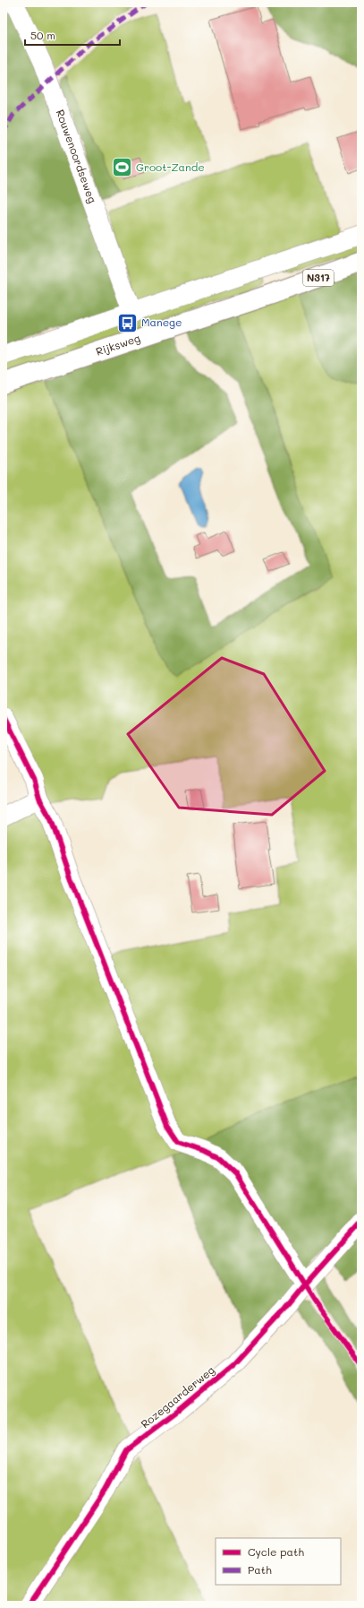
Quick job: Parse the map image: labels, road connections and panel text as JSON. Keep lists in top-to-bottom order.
{
  "streets": {
    "main road": ["N317", "Rijksweg"],
    "street": ["Rouwenoordseweg", "Rozegaarderweg"]
  },
  "places": {
    "sports": ["Groot-Zande"],
    "bus stop": ["Manege"]
  },
  "legend": ["Cycle path", "Path"],
  "scale_bar": "50 m"
}
